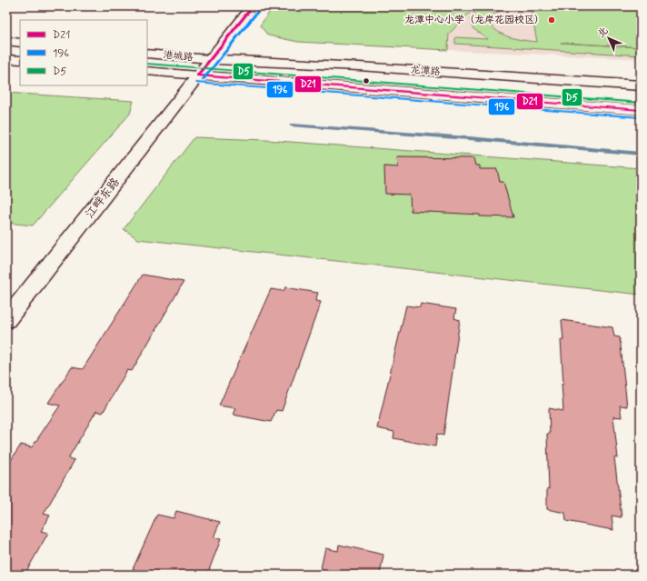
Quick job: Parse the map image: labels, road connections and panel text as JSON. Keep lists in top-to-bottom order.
{
  "streets": {
    "street": ["港城路", "龙潭路", "江畔东路"]
  },
  "crossings": [
    ["港城路", "龙潭路"],
    ["港城路", "江畔东路"],
    ["龙潭路", "江畔东路"]
  ],
  "places": ["龙潭中心小学（龙岸花园校区）"],
  "lines": ["transit line D21", "transit line 196", "transit line D5"],
  "legend": ["D21", "196", "D5"],
  "north": "top left"
}
